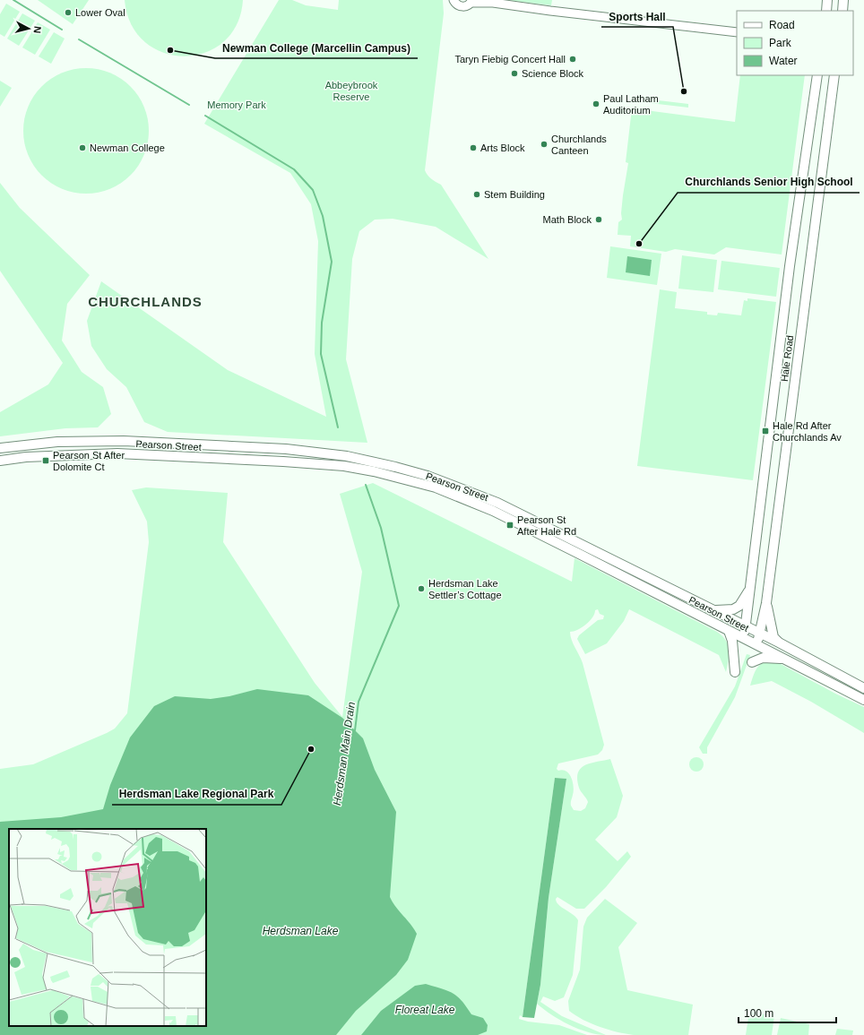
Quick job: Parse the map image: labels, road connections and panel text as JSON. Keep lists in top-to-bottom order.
{
  "streets": {
    "main road": ["Hale Road", "Pearson Street"]
  },
  "crossings": [
    ["Hale Road", "Pearson Street"]
  ],
  "districts": ["CHURCHLANDS"],
  "water": ["Herdsman Main Drain", "Herdsman Lake", "Floreat Lake"],
  "parks": ["Abbeybrook Reserve", "Memory Park"],
  "places": {
    "other": [
      "Lower Oval",
      "Newman College (Marcellin Campus)",
      "Taryn Fiebig Concert Hall",
      "Science Block",
      "Sports Hall",
      "Paul Latham Auditorium",
      "Churchlands Canteen",
      "Newman College",
      "Arts Block",
      "Stem Building",
      "Math Block",
      "Churchlands Senior High School",
      "Herdsman Lake Settler’s Cottage",
      "Herdsman Lake Regional Park"
    ],
    "transit": ["Hale Rd After Churchlands Av", "Pearson St After Dolomite Ct", "Pearson St After Hale Rd"]
  },
  "legend": ["Road", "Park", "Water"],
  "scale_bar": "100 m",
  "north": "right"
}
